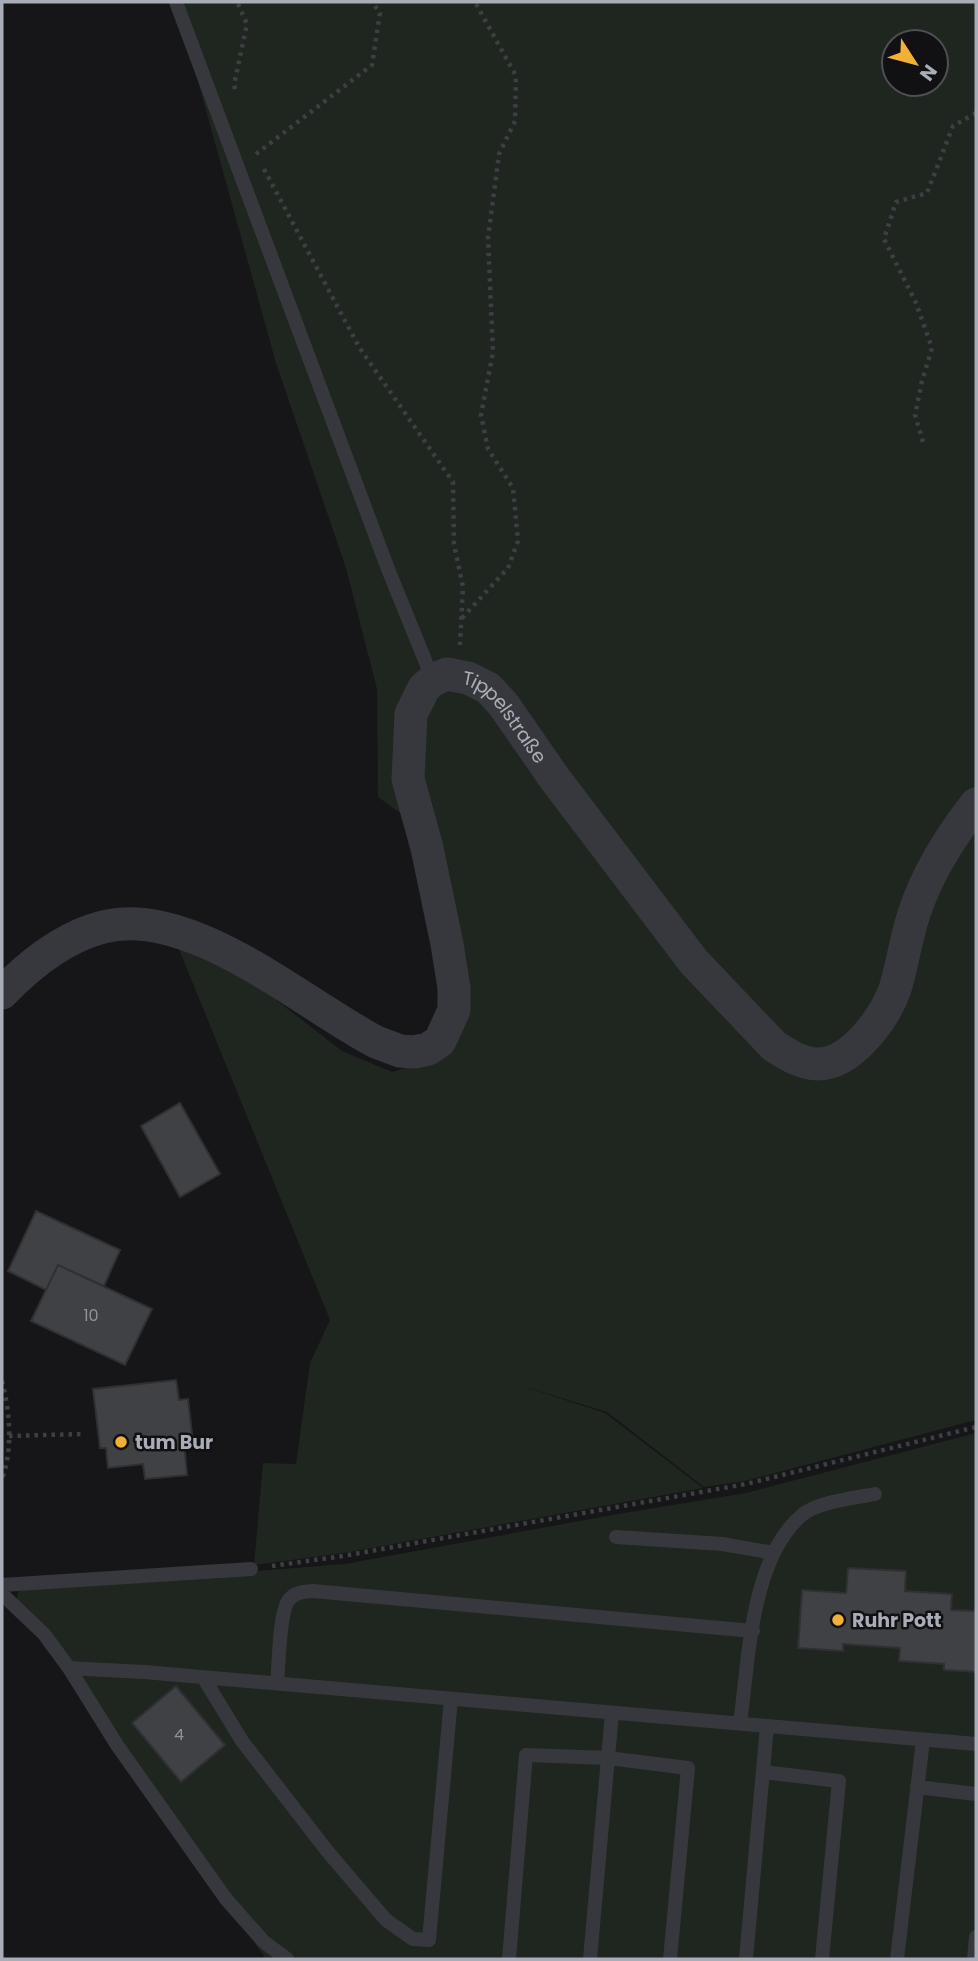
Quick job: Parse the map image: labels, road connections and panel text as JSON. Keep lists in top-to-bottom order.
{
  "streets": {
    "street": ["Tippelstraße"]
  },
  "places": ["tum Bur", "Ruhr Pott"],
  "house_numbers": ["10", "4"],
  "north": "bottom right"
}
